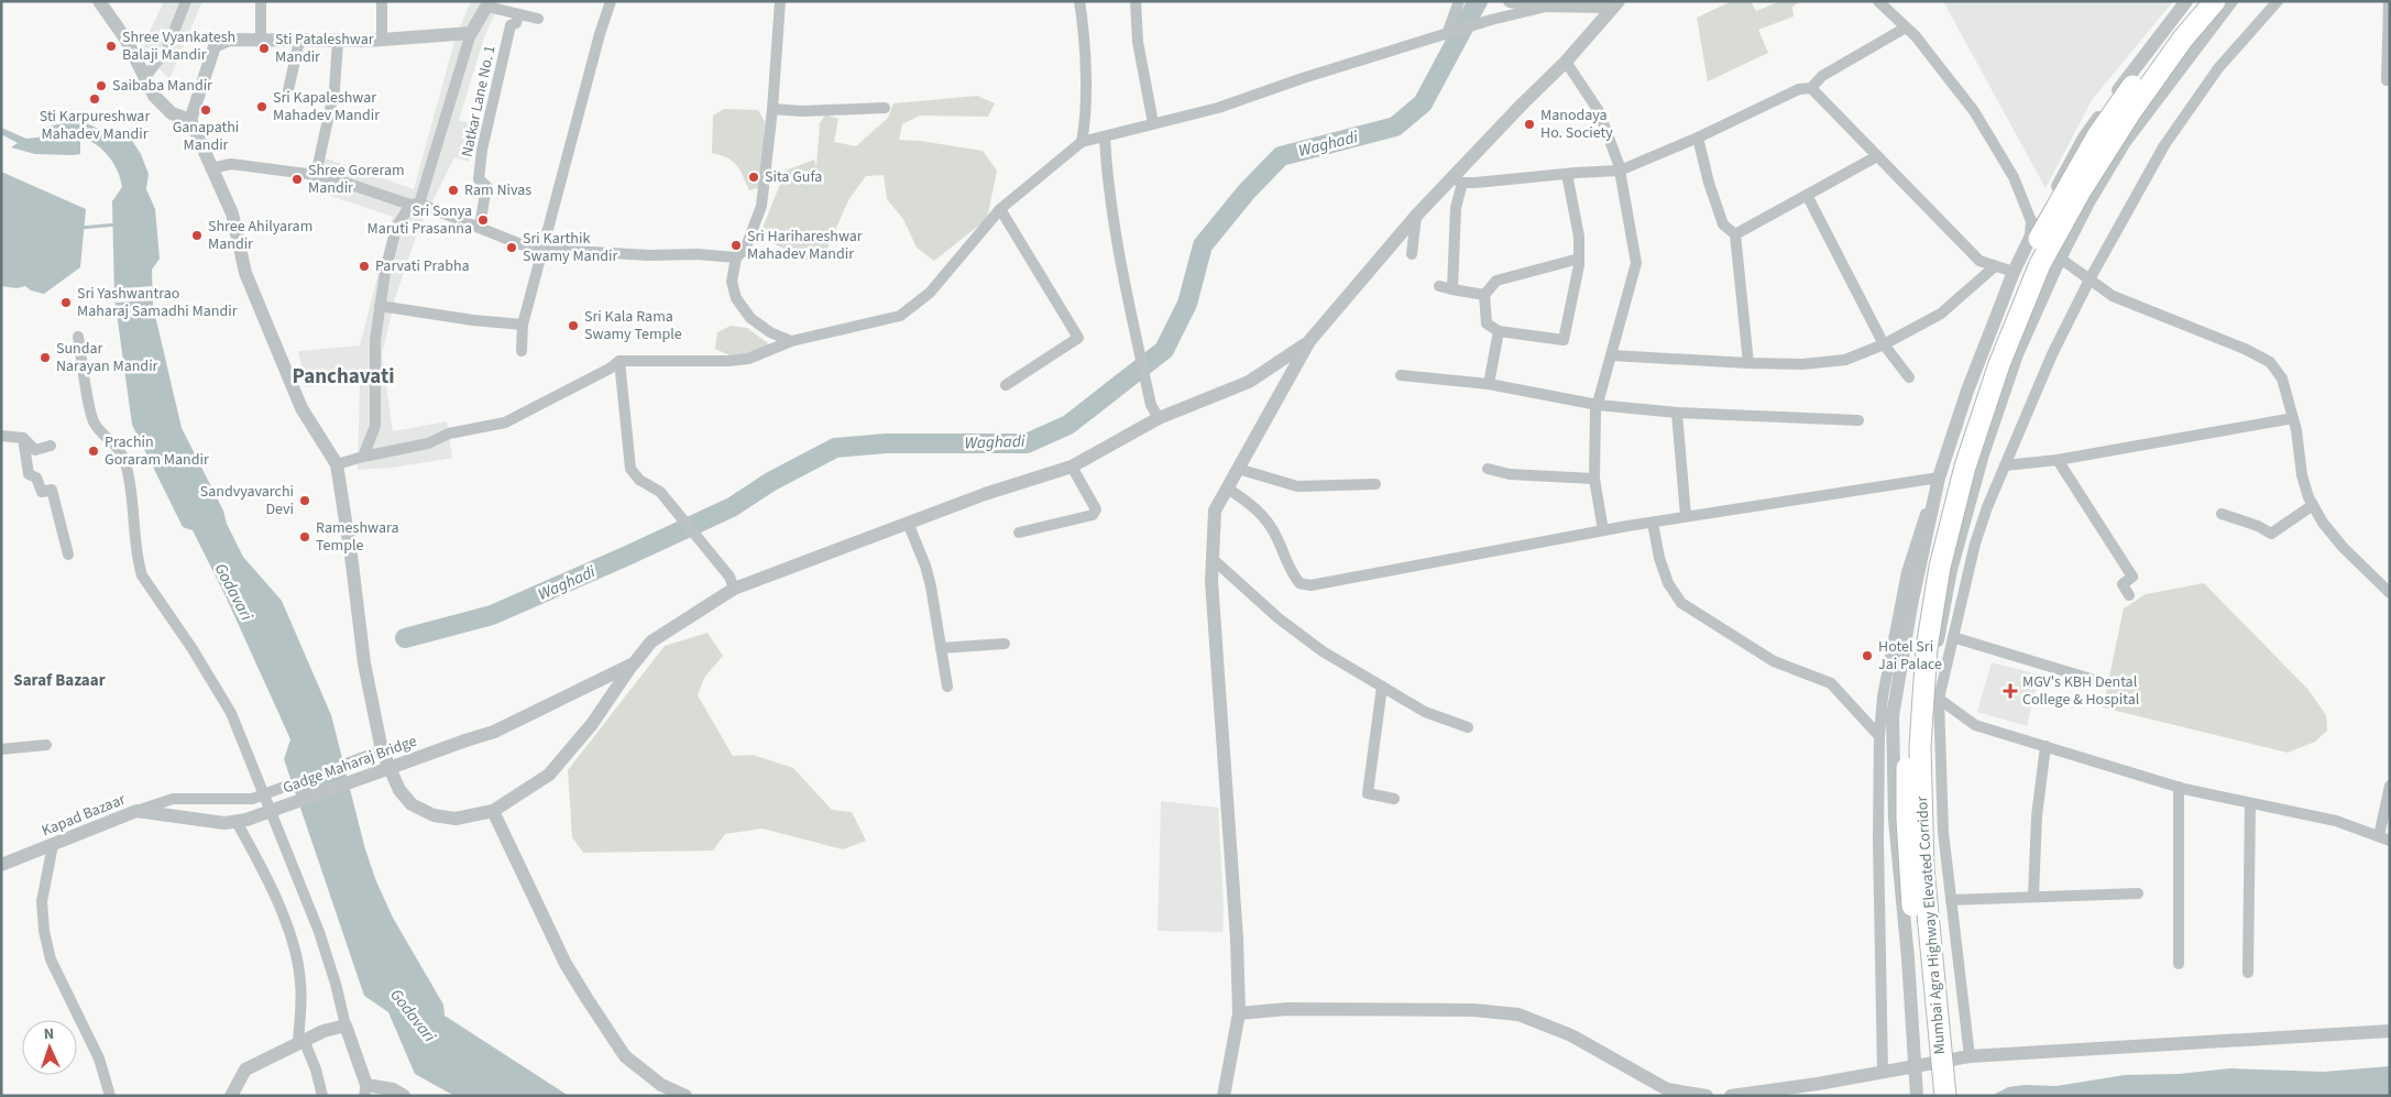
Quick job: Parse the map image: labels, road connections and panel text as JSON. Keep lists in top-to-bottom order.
{
  "streets": {
    "highway": ["Mumbai Agra Highway Elevated Corridor"],
    "street": ["Natkar Lane No. 1", "Gadge Maharaj Bridge", "Kapad Bazaar"]
  },
  "crossings": [
    ["Gadge Maharaj Bridge", "Kapad Bazaar"]
  ],
  "districts": ["Panchavati", "Saraf Bazaar"],
  "water": ["Waghadi", "Godavari"],
  "places": {
    "other": [
      "Shree Vyankatesh Balaji Mandir",
      "Sti Pataleshwar Mandir",
      "Saibaba Mandir",
      "Sti Karpureshwar Mahadev Mandir",
      "Sri Kapaleshwar Mahadev Mandir",
      "Ganapathi Mandir",
      "Manodaya Ho. Society",
      "Sita Gufa",
      "Shree Goreram Mandir",
      "Ram Nivas",
      "Sri Sonya Maruti Prasanna",
      "Shree Ahilyaram Mandir",
      "Sri Harihareshwar Mahadev Mandir",
      "Sri Karthik Swamy Mandir",
      "Parvati Prabha",
      "Sri Yashwantrao Maharaj Samadhi Mandir",
      "Sri Kala Rama Swamy Temple",
      "Sundar Narayan Mandir",
      "Prachin Goraram Mandir",
      "Sandvyavarchi Devi",
      "Rameshwara Temple",
      "Hotel Sri Jai Palace"
    ],
    "health": ["MGV's KBH Dental College & Hospital"]
  },
  "north": "top"
}
